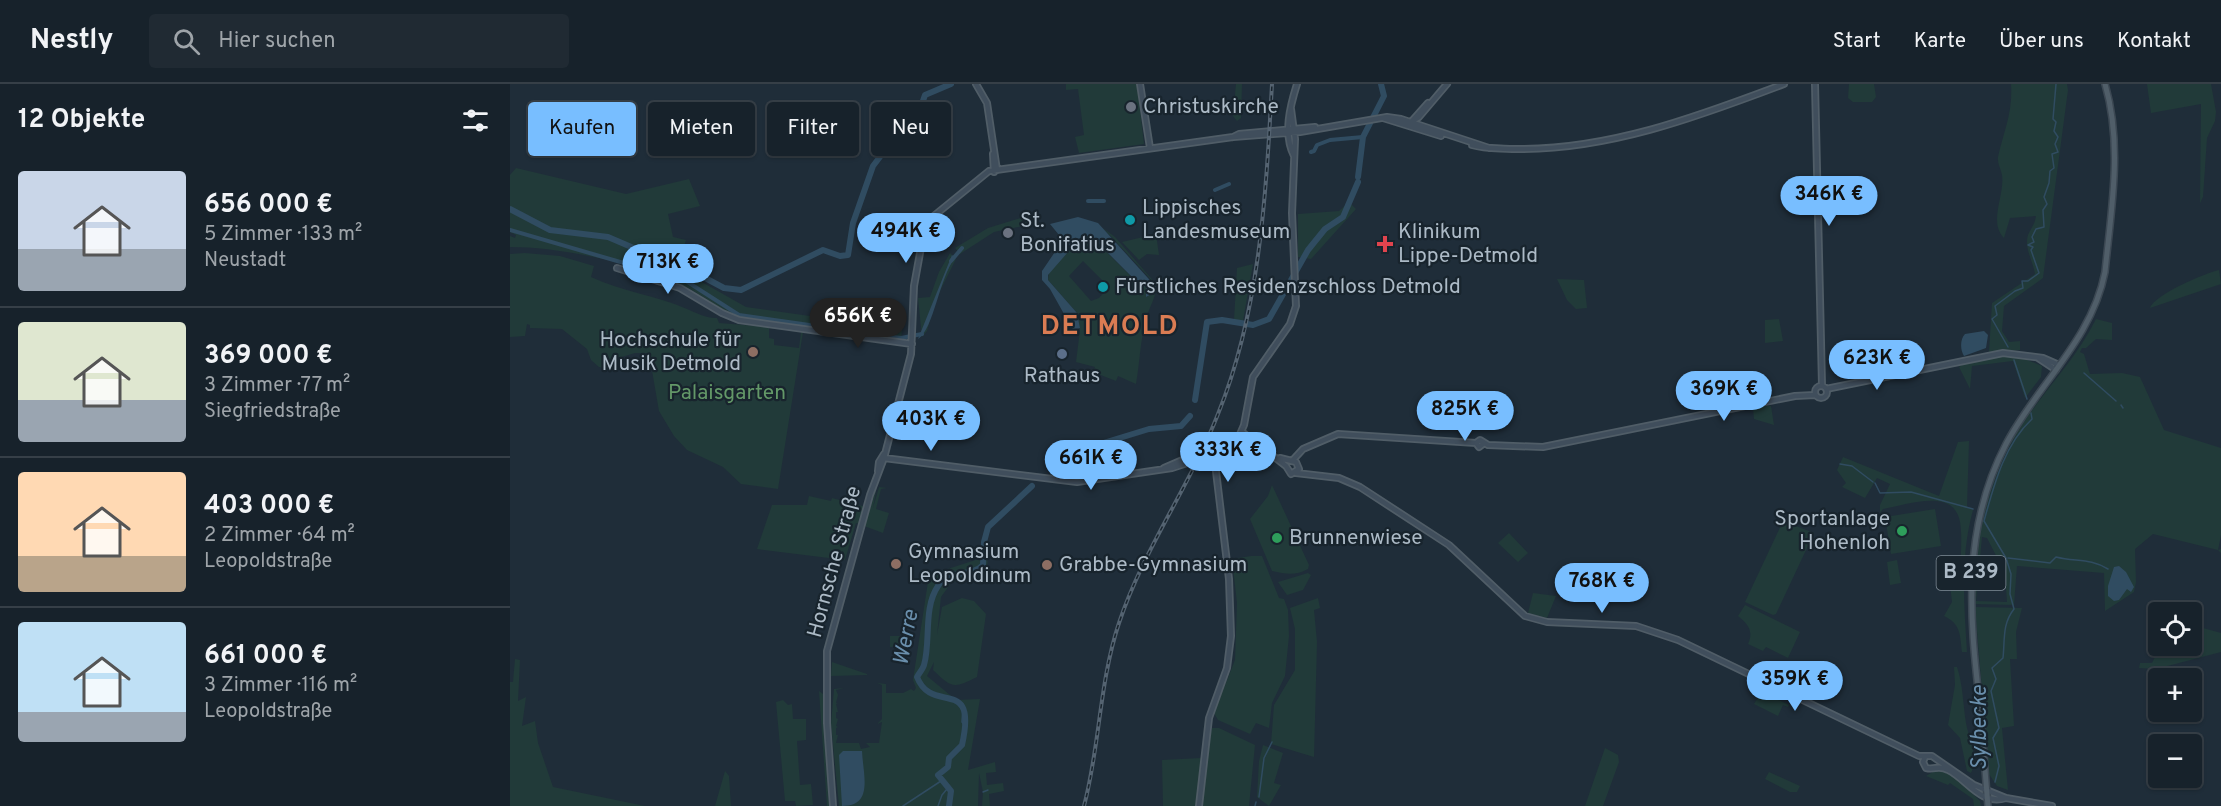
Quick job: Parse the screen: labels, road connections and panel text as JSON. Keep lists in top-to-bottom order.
{
  "streets": {
    "main road": ["B 239"],
    "street": ["Hornsche Straße"]
  },
  "districts": ["DETMOLD"],
  "water": ["Werre", "Sylbecke"],
  "parks": ["Palaisgarten"],
  "places": {
    "other": [
      "Christuskirche",
      "Lippisches Landesmuseum",
      "St. Bonifatius",
      "Fürstliches Residenzschloss Detmold",
      "Hochschule für Musik Detmold",
      "Rathaus",
      "Sportanlage Hohenloh",
      "Brunnenwiese",
      "Gymnasium Leopoldinum",
      "Grabbe-Gymnasium"
    ],
    "health": ["Klinikum Lippe-Detmold"]
  },
  "page": {
    "header": "Nestly",
    "search": "Hier suchen",
    "nav": [
      "Start",
      "Karte",
      "Über uns",
      "Kontakt"
    ],
    "heading": "12 Objekte",
    "chip": [
      "Kaufen",
      "Mieten",
      "Filter",
      "Neu"
    ],
    "list": [
      {
        "name": "656 000 €",
        "note": "5 Zimmer · 133 m² · Neustadt"
      },
      {
        "name": "369 000 €",
        "note": "3 Zimmer · 77 m² · Siegfriedstraße"
      },
      {
        "name": "403 000 €",
        "note": "2 Zimmer · 64 m² · Leopoldstraße"
      },
      {
        "name": "661 000 €",
        "note": "3 Zimmer · 116 m² · Leopoldstraße"
      }
    ],
    "price": [
      "346K €",
      "494K €",
      "713K €",
      "656K €",
      "623K €",
      "369K €",
      "825K €",
      "403K €",
      "333K €",
      "661K €",
      "768K €",
      "359K €"
    ],
    "map_buttons": ["+", "−"]
  }
}
